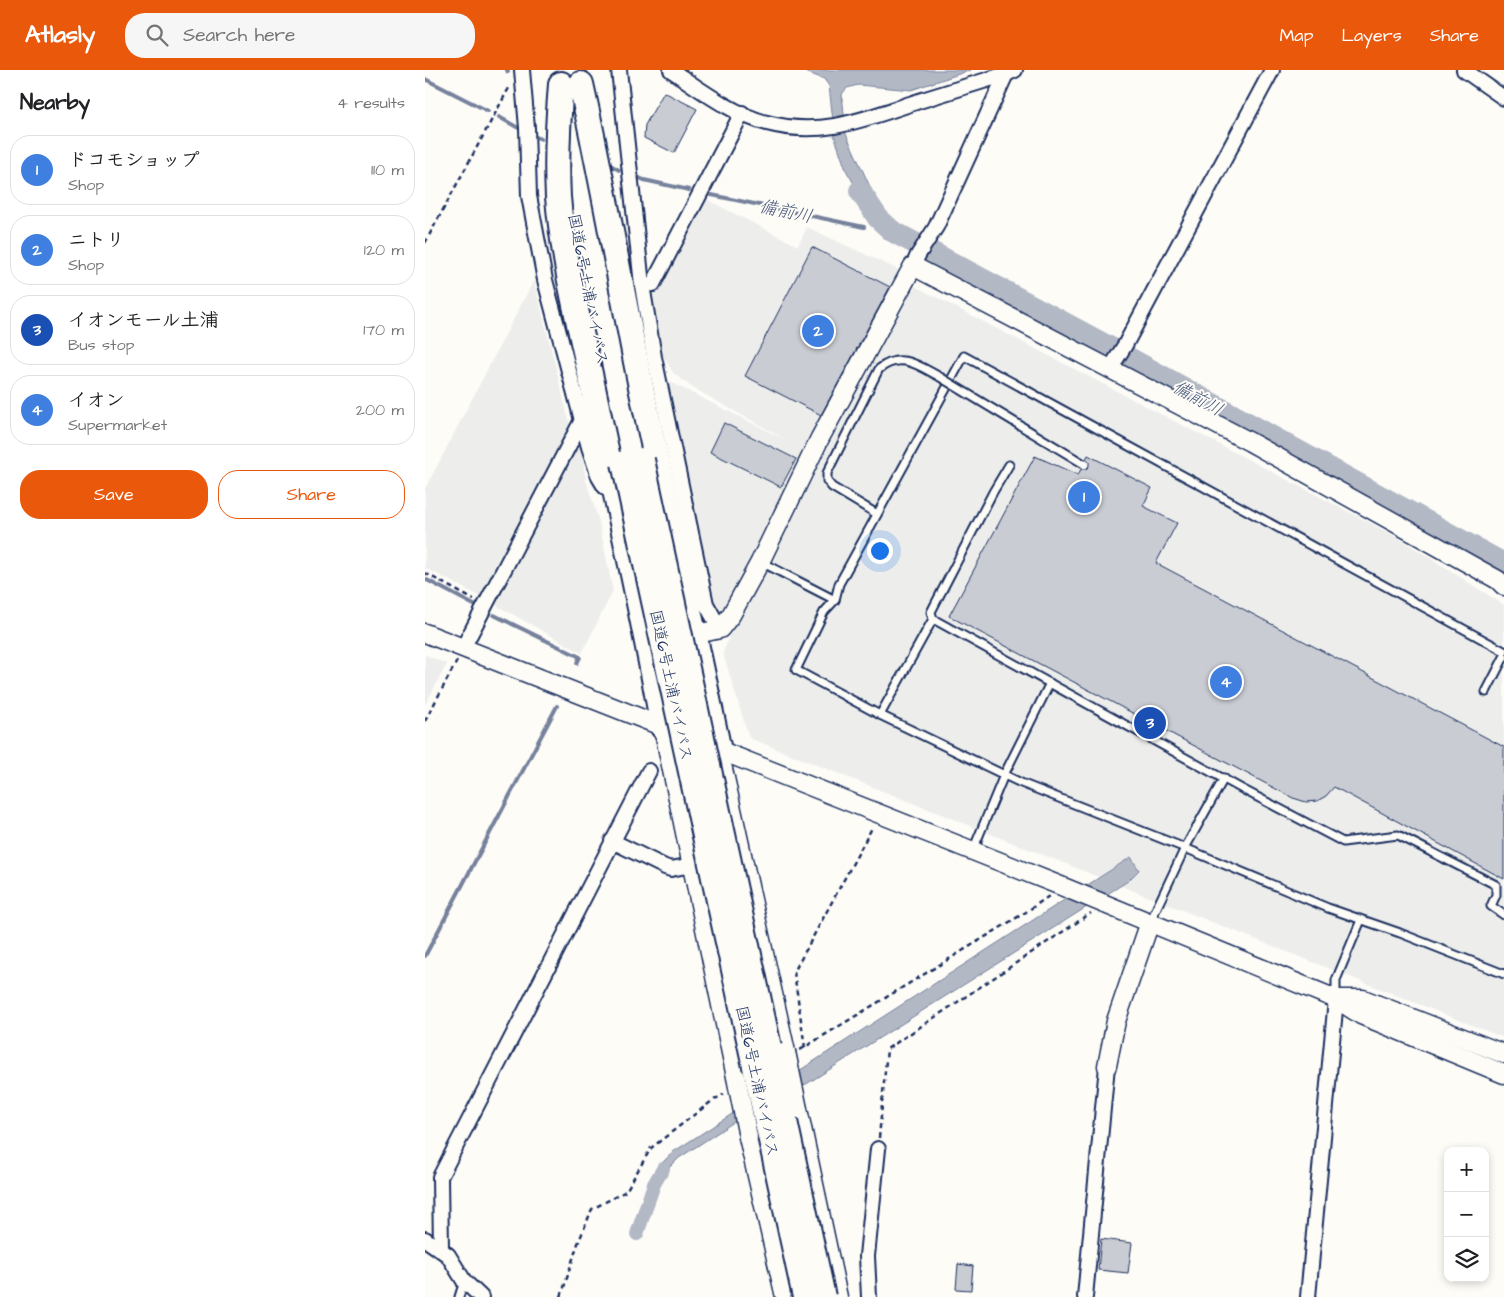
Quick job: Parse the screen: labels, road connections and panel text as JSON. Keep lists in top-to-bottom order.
{
  "streets": {
    "highway": ["国道6号土浦バイパス"]
  },
  "water": ["備前川"],
  "page": {
    "header": "Atlasly",
    "search": "Search here",
    "nav": ["Map", "Layers", "Share"],
    "heading": ["Nearby", "4 results"],
    "list": [
      {
        "mark": "1",
        "name": "ドコモショップ",
        "note": "Shop",
        "value": "110 m"
      },
      {
        "mark": "2",
        "name": "ニトリ",
        "note": "Shop",
        "value": "120 m"
      },
      {
        "mark": "3",
        "name": "イオンモール土浦",
        "note": "Bus stop",
        "value": "170 m"
      },
      {
        "mark": "4",
        "name": "イオン",
        "note": "Supermarket",
        "value": "200 m"
      }
    ],
    "pins": [
      "2",
      "1",
      "4",
      "3"
    ],
    "buttons": ["Save", "Share"],
    "map_buttons": ["+", "−"]
  }
}
